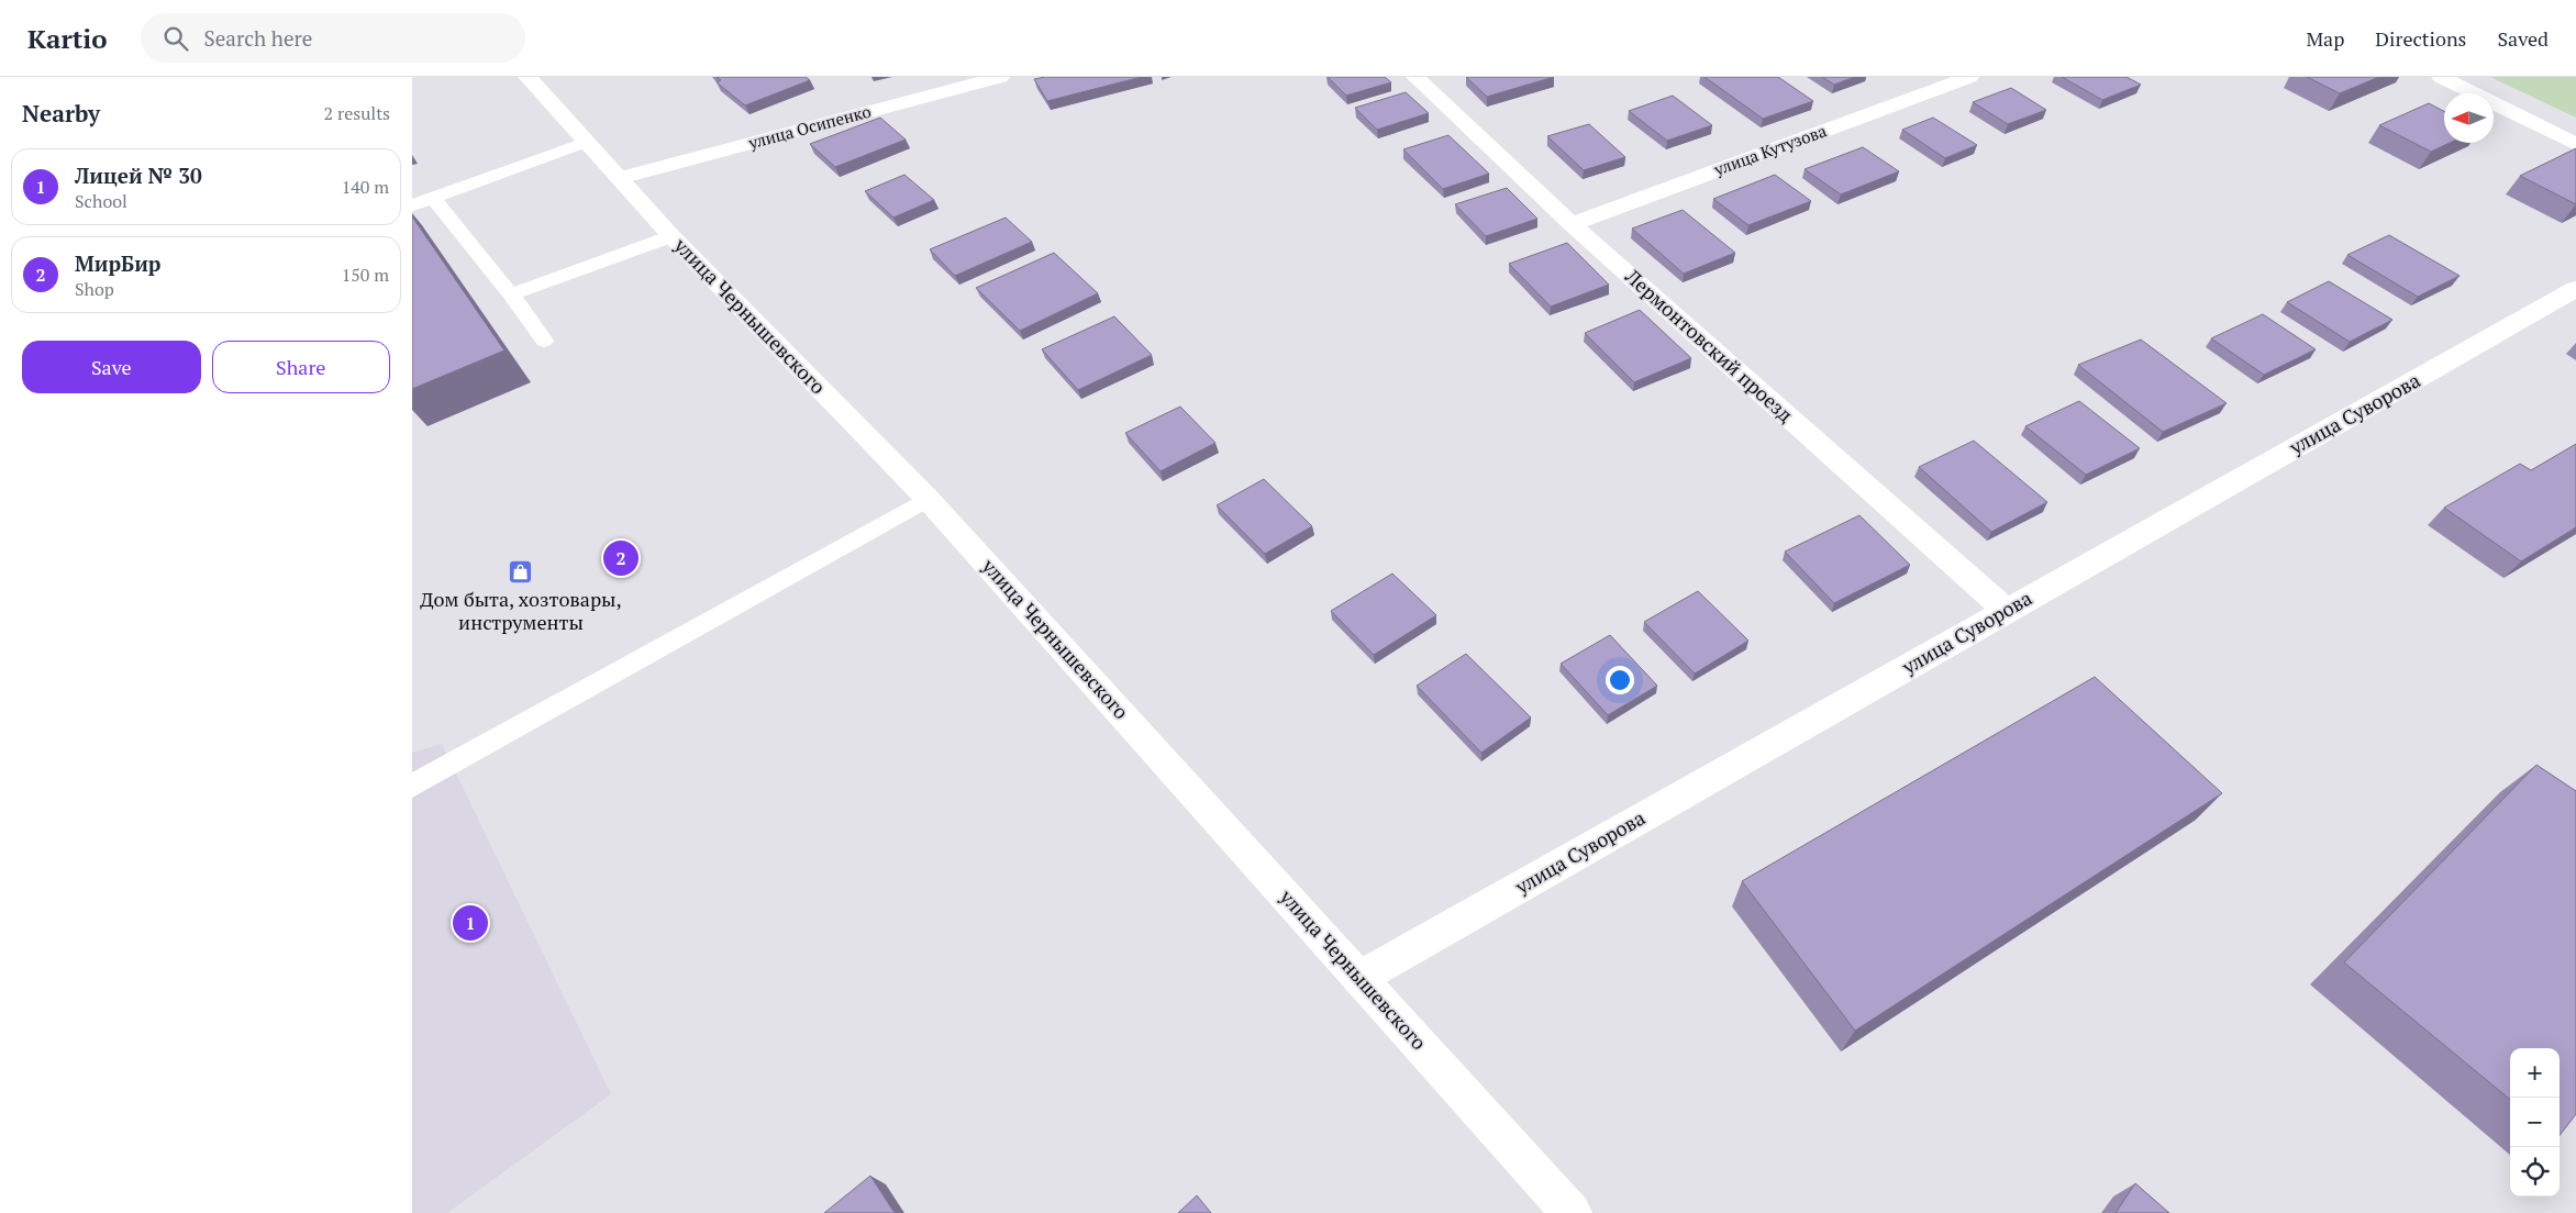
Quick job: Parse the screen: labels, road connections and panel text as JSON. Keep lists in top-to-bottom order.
{
  "streets": {
    "street": [
      "улица Осипенко",
      "улица Кутузова",
      "улица Чернышевского",
      "Лермонтовский проезд",
      "улица Суворова"
    ]
  },
  "crossings": [
    ["улица Осипенко", "улица Чернышевского"],
    ["улица Кутузова", "Лермонтовский проезд"],
    ["улица Чернышевского", "улица Суворова"],
    ["Лермонтовский проезд", "улица Суворова"]
  ],
  "places": {
    "shop": ["Дом быта, хозтовары, инструменты"]
  },
  "north": "left",
  "page": {
    "header": "Kartio",
    "search": "Search here",
    "nav": ["Map", "Directions", "Saved"],
    "heading": ["Nearby", "2 results"],
    "list": [
      {
        "mark": "1",
        "name": "Лицей № 30",
        "note": "School",
        "value": "140 m"
      },
      {
        "mark": "2",
        "name": "МирБир",
        "note": "Shop",
        "value": "150 m"
      }
    ],
    "buttons": ["Save", "Share"],
    "pins": ["2", "1"],
    "map_buttons": ["+", "−"]
  }
}
